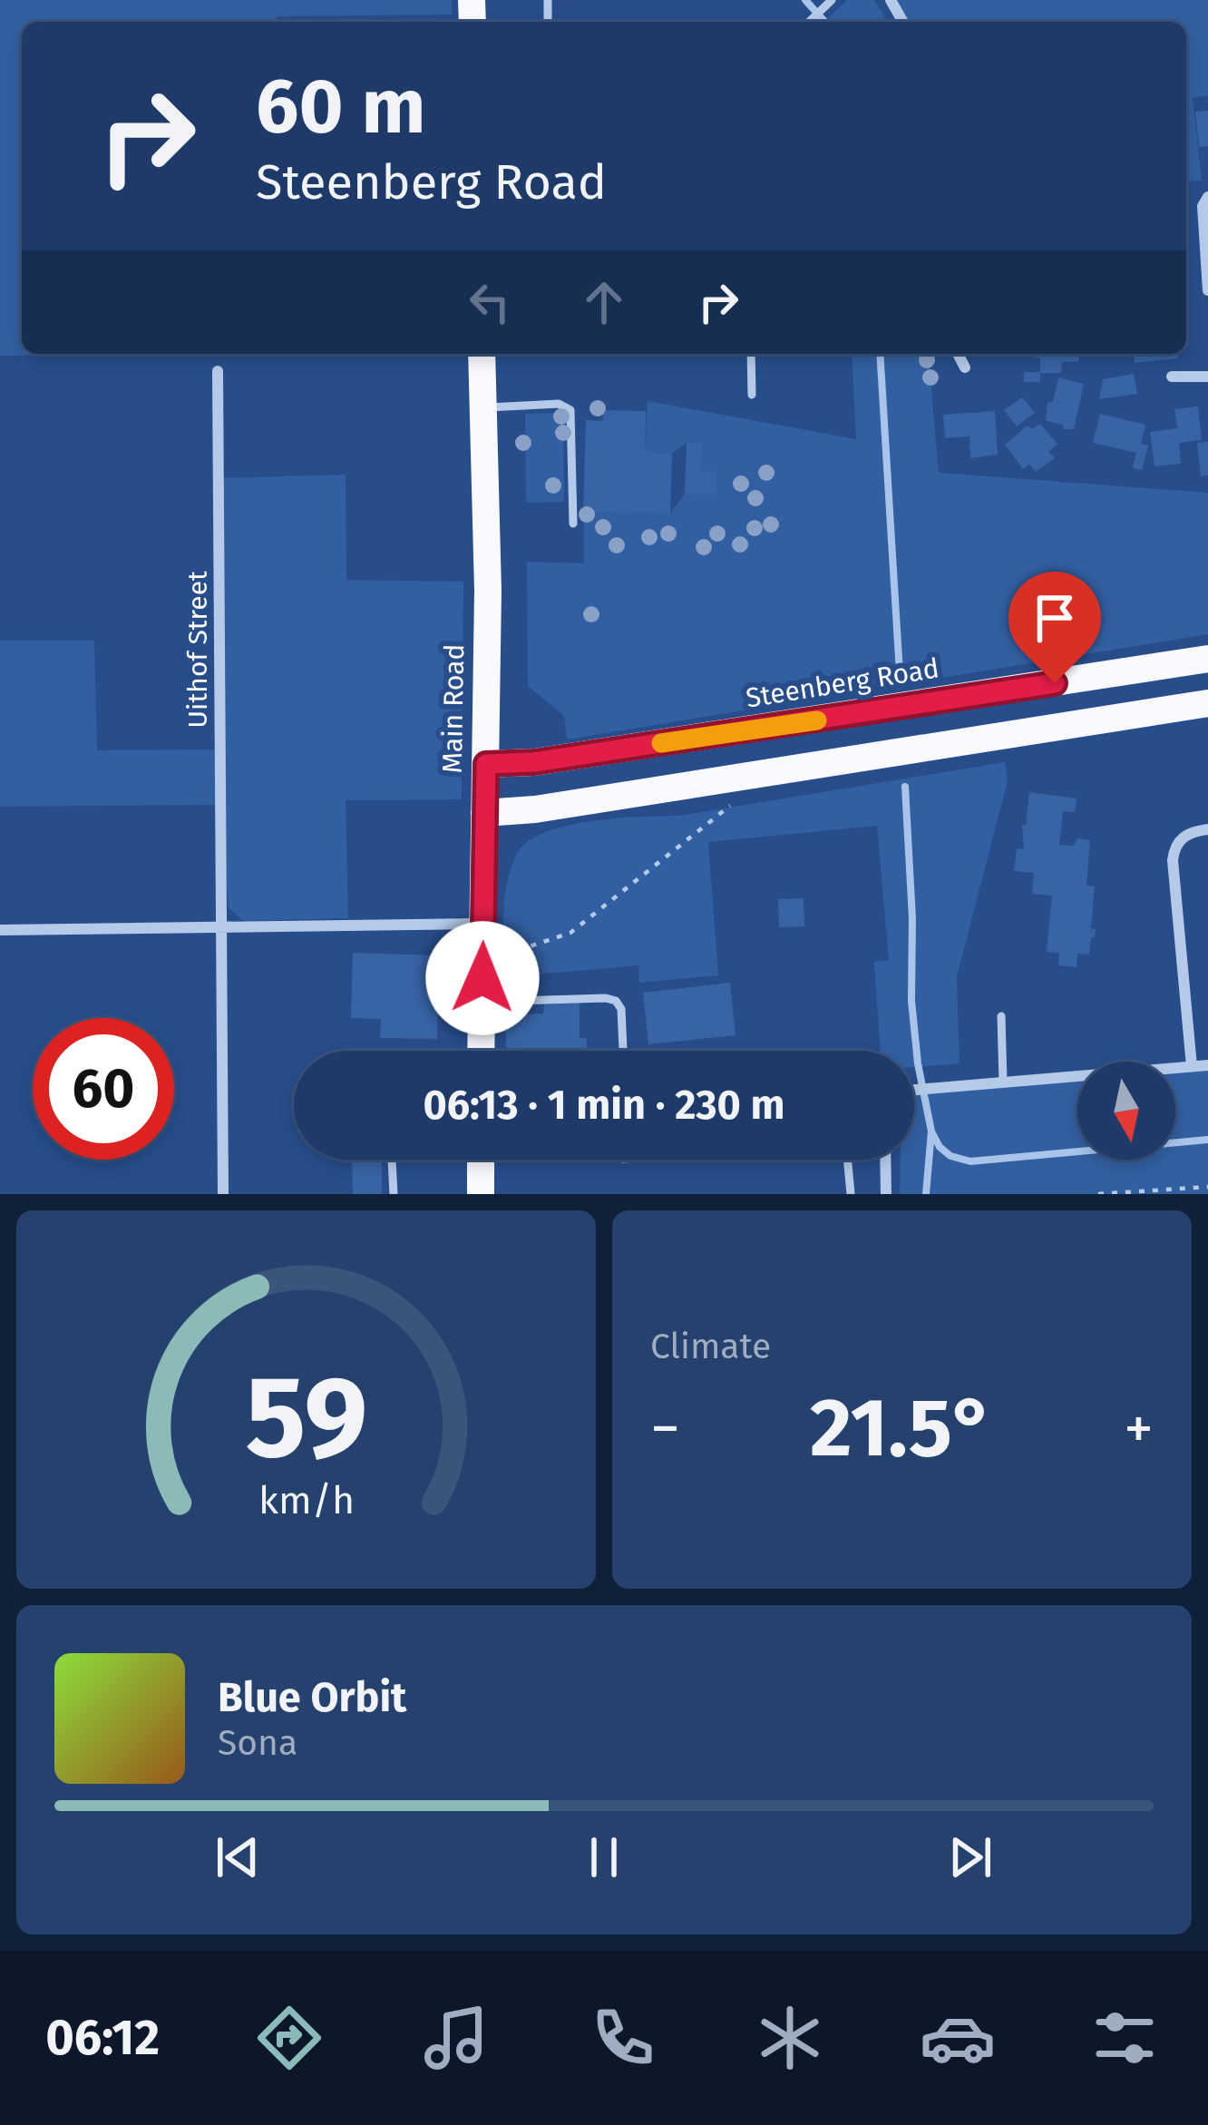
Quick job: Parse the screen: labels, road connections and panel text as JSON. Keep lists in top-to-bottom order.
{
  "streets": {
    "main road": ["Steenberg Road", "Main Road"],
    "street": ["Uithof Street"]
  },
  "crossings": [
    ["Steenberg Road", "Main Road"]
  ],
  "north": "bottom",
  "page": {
    "turn": ["60 m", "Steenberg Road"],
    "limit": "60",
    "trip": "06:13 · 1 min · 230 m",
    "tile": "Climate",
    "heat": ["−", "21.5°", "+"],
    "song": ["Blue Orbit", "Sona"],
    "tabs": "06:12",
    "gauge": ["59", "km/h"]
  }
}
